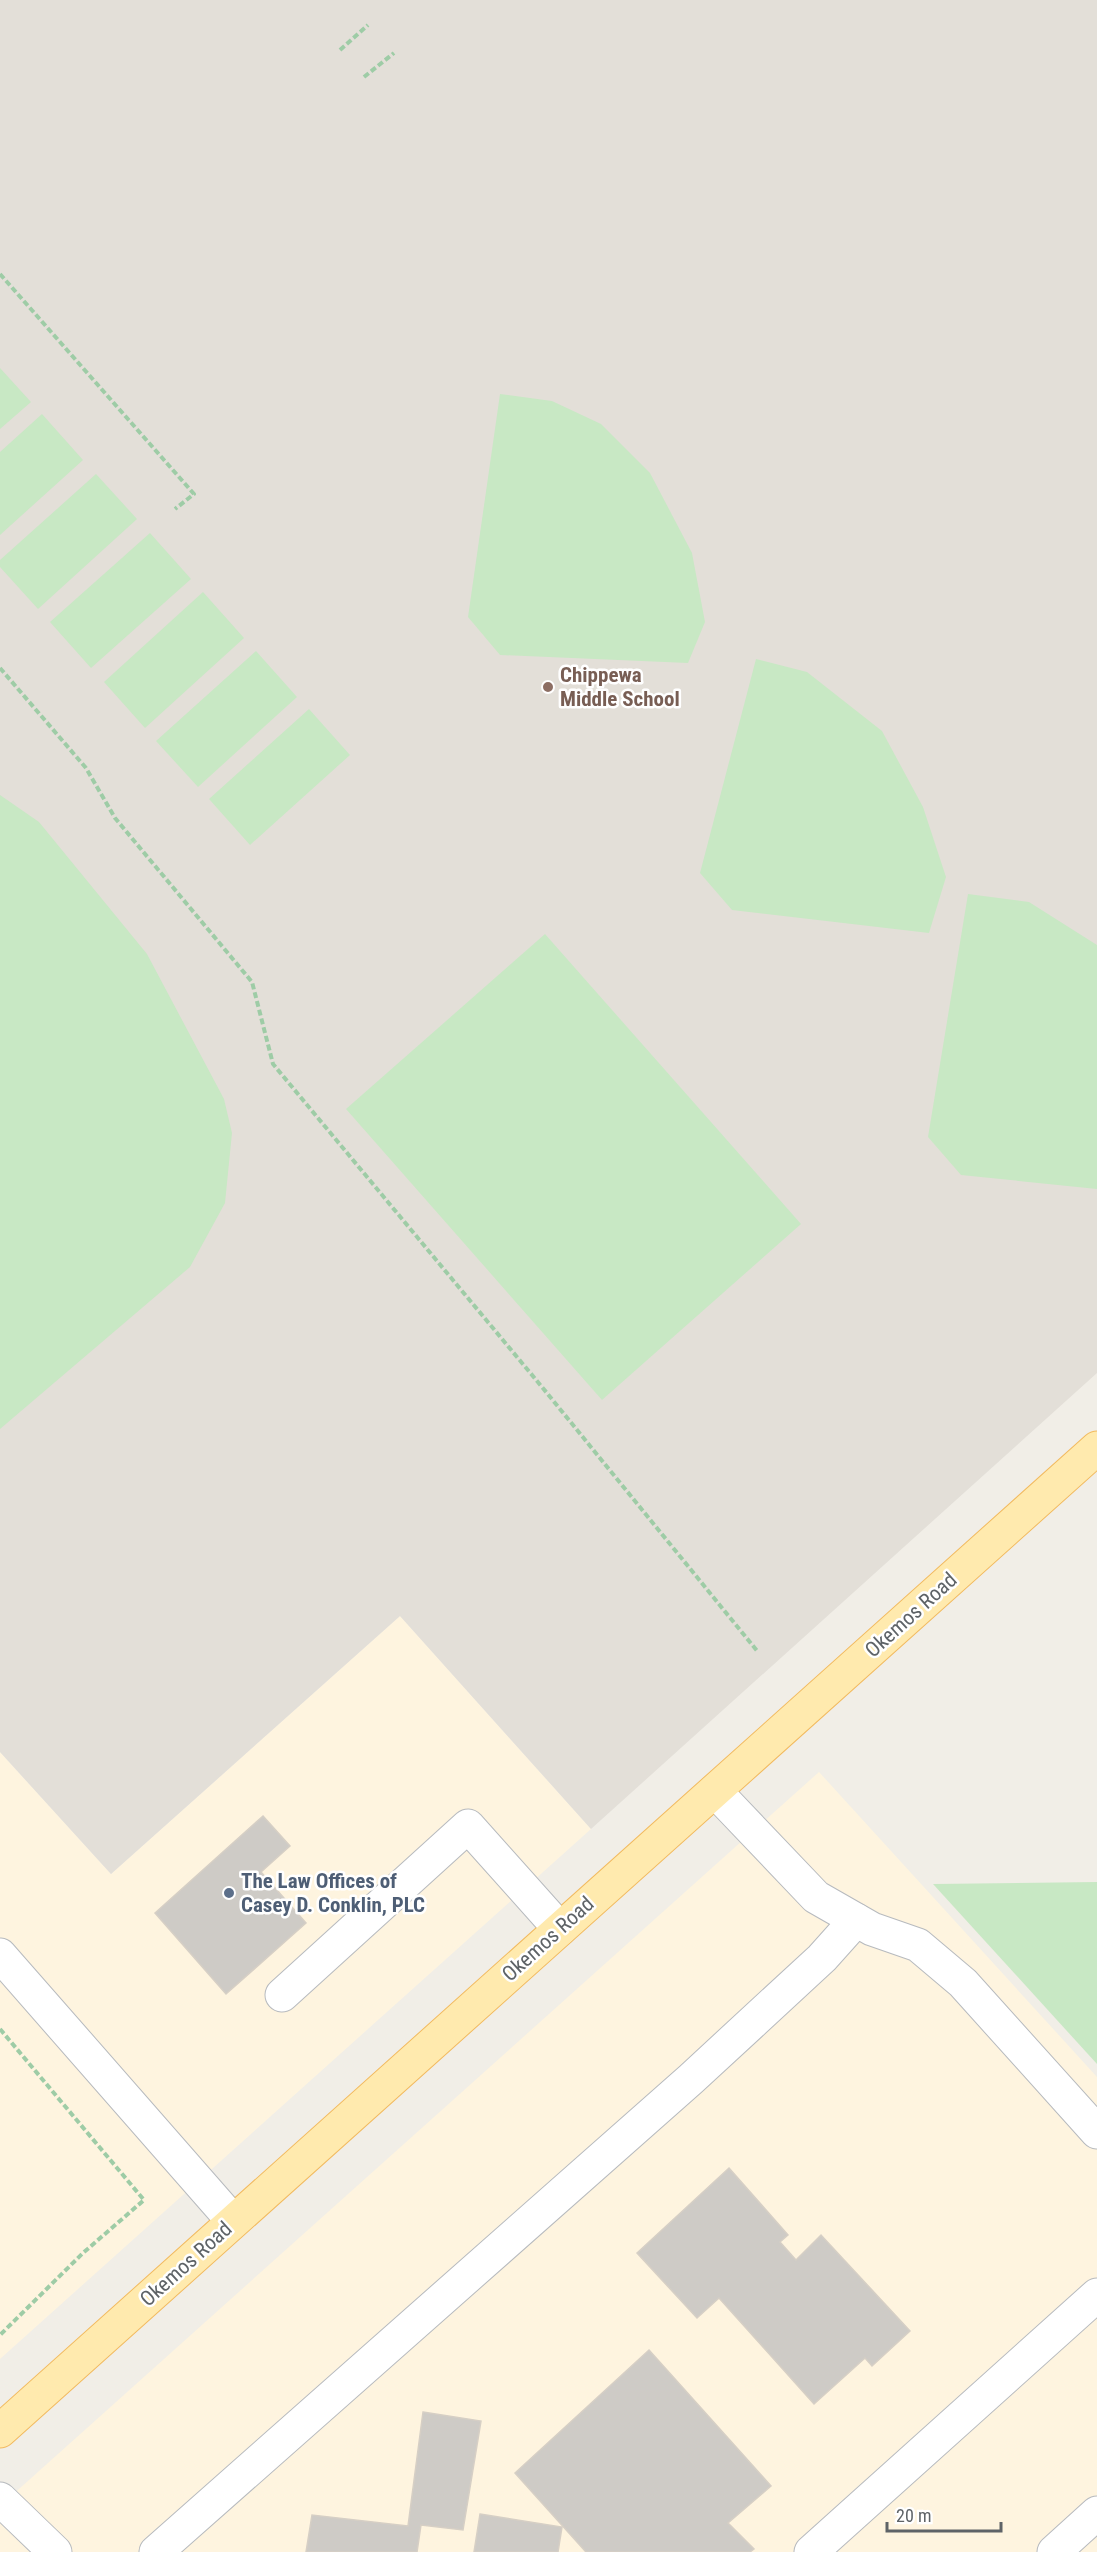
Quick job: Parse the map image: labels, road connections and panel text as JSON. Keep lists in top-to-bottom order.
{
  "streets": {
    "main road": ["Okemos Road"]
  },
  "places": ["Chippewa Middle School", "The Law Offices of Casey D. Conklin, PLC"],
  "scale_bar": "20 m"
}
